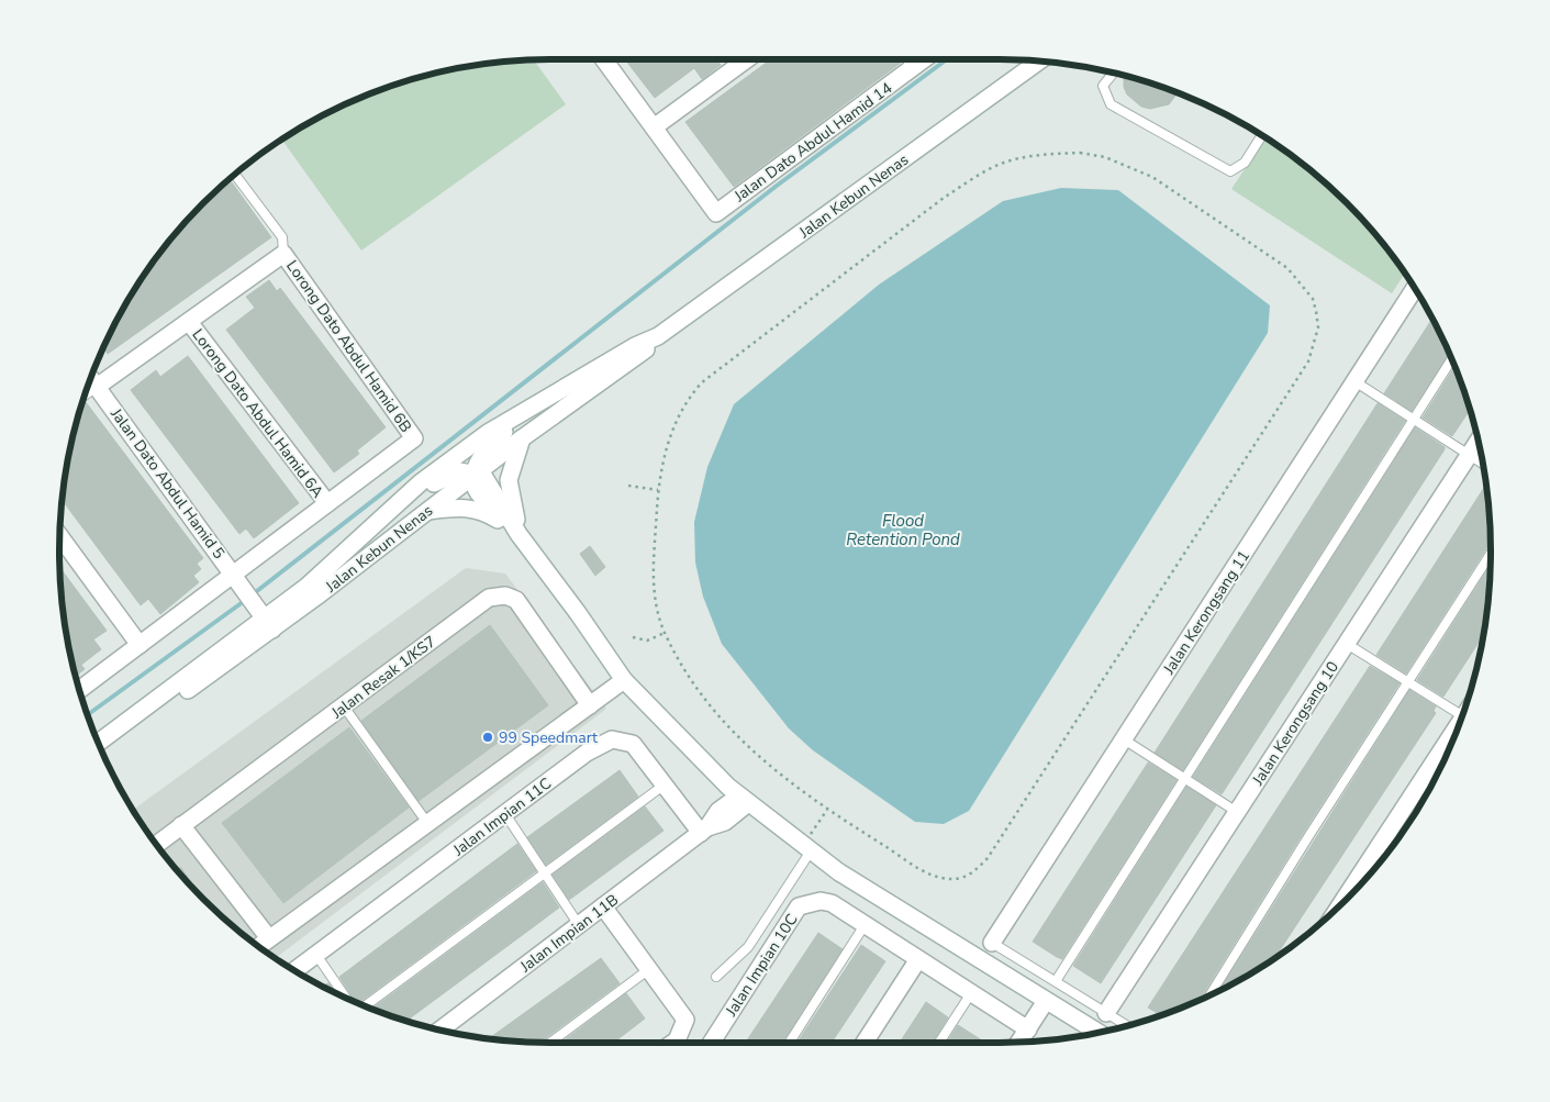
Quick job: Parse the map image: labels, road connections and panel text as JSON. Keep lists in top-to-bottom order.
{
  "streets": {
    "street": [
      "Jalan Dato Abdul Hamid 14",
      "Jalan Kebun Nenas",
      "Lorong Dato Abdul Hamid 6B",
      "Lorong Dato Abdul Hamid 6A",
      "Jalan Dato Abdul Hamid 5",
      "Jalan Kerongsang 11",
      "Jalan Resak 1/KS7",
      "Jalan Kerongsang 10",
      "Jalan Impian 11C",
      "Jalan Impian 11B",
      "Jalan Impian 10C"
    ]
  },
  "crossings": [
    ["Jalan Kebun Nenas", "Jalan Dato Abdul Hamid 5"],
    ["Lorong Dato Abdul Hamid 6B", "Lorong Dato Abdul Hamid 6A"],
    ["Jalan Impian 11C", "Jalan Impian 11B"]
  ],
  "water": ["Flood Retention Pond"],
  "places": ["99 Speedmart"]
}
